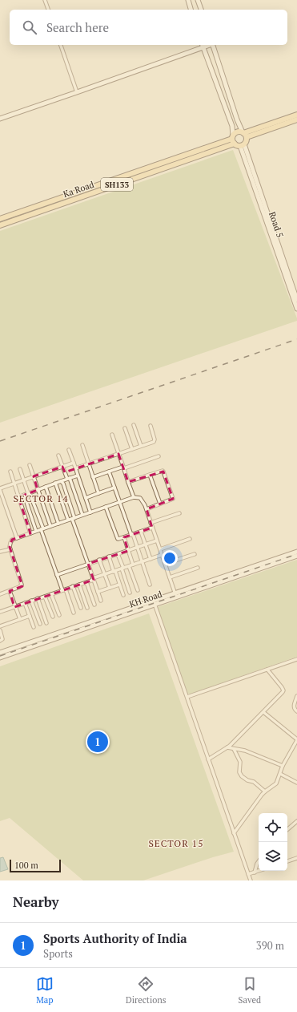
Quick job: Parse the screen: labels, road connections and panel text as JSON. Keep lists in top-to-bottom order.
{
  "streets": {
    "main road": ["SH133", "Ka Road"],
    "street": ["Road 5", "KH Road"]
  },
  "crossings": [
    ["SH133", "Ka Road"],
    ["SH133", "Road 5"],
    ["Ka Road", "Road 5"]
  ],
  "districts": ["SECTOR 14", "SECTOR 15"],
  "scale_bar": "100 m",
  "page": {
    "search": "Search here",
    "pins": "1",
    "scale": "100 m",
    "heading": "Nearby",
    "list": [
      {
        "mark": "1",
        "name": "Sports Authority of India",
        "note": "Sports",
        "value": "390 m"
      }
    ],
    "nav": ["Map", "Directions", "Saved"]
  }
}
